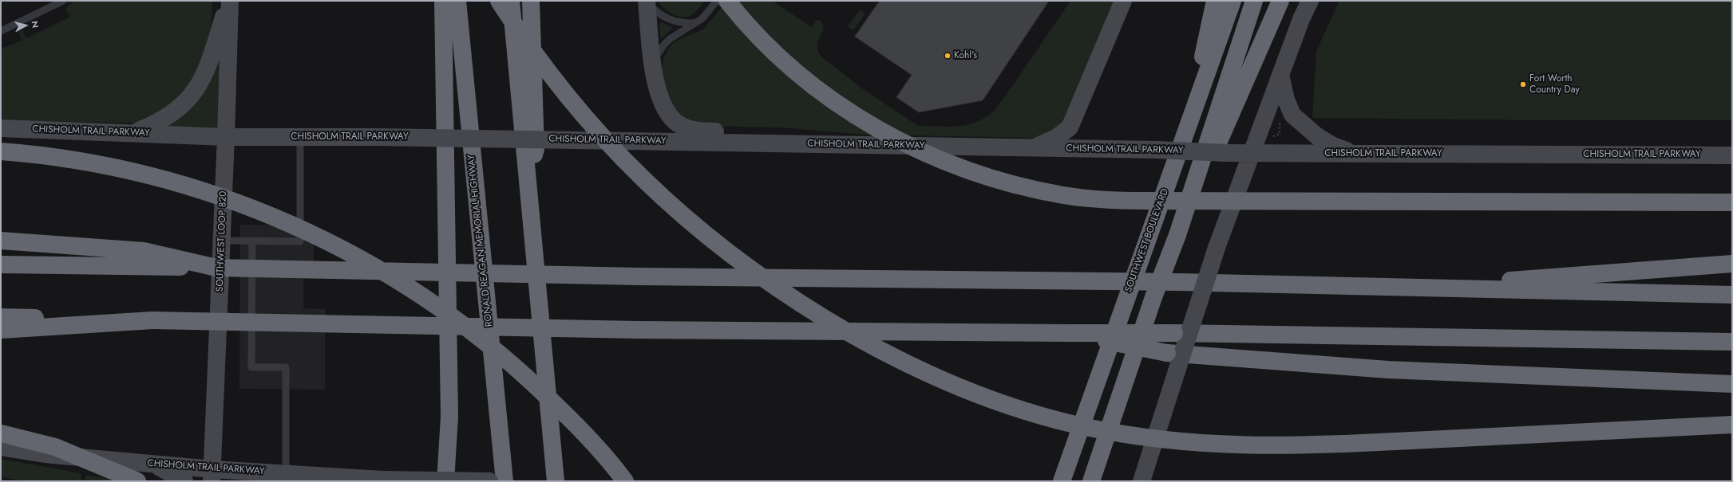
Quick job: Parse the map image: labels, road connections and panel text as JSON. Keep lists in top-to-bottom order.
{
  "streets": {
    "highway": ["RONALD REAGAN MEMORIAL HIGHWAY", "SOUTHWEST BOULEVARD"],
    "main road": ["CHISHOLM TRAIL PARKWAY", "SOUTHWEST LOOP 820"]
  },
  "crossings": [
    ["CHISHOLM TRAIL PARKWAY", "SOUTHWEST LOOP 820"]
  ],
  "places": ["Kohl's", "Fort Worth Country Day"],
  "north": "right"
}
